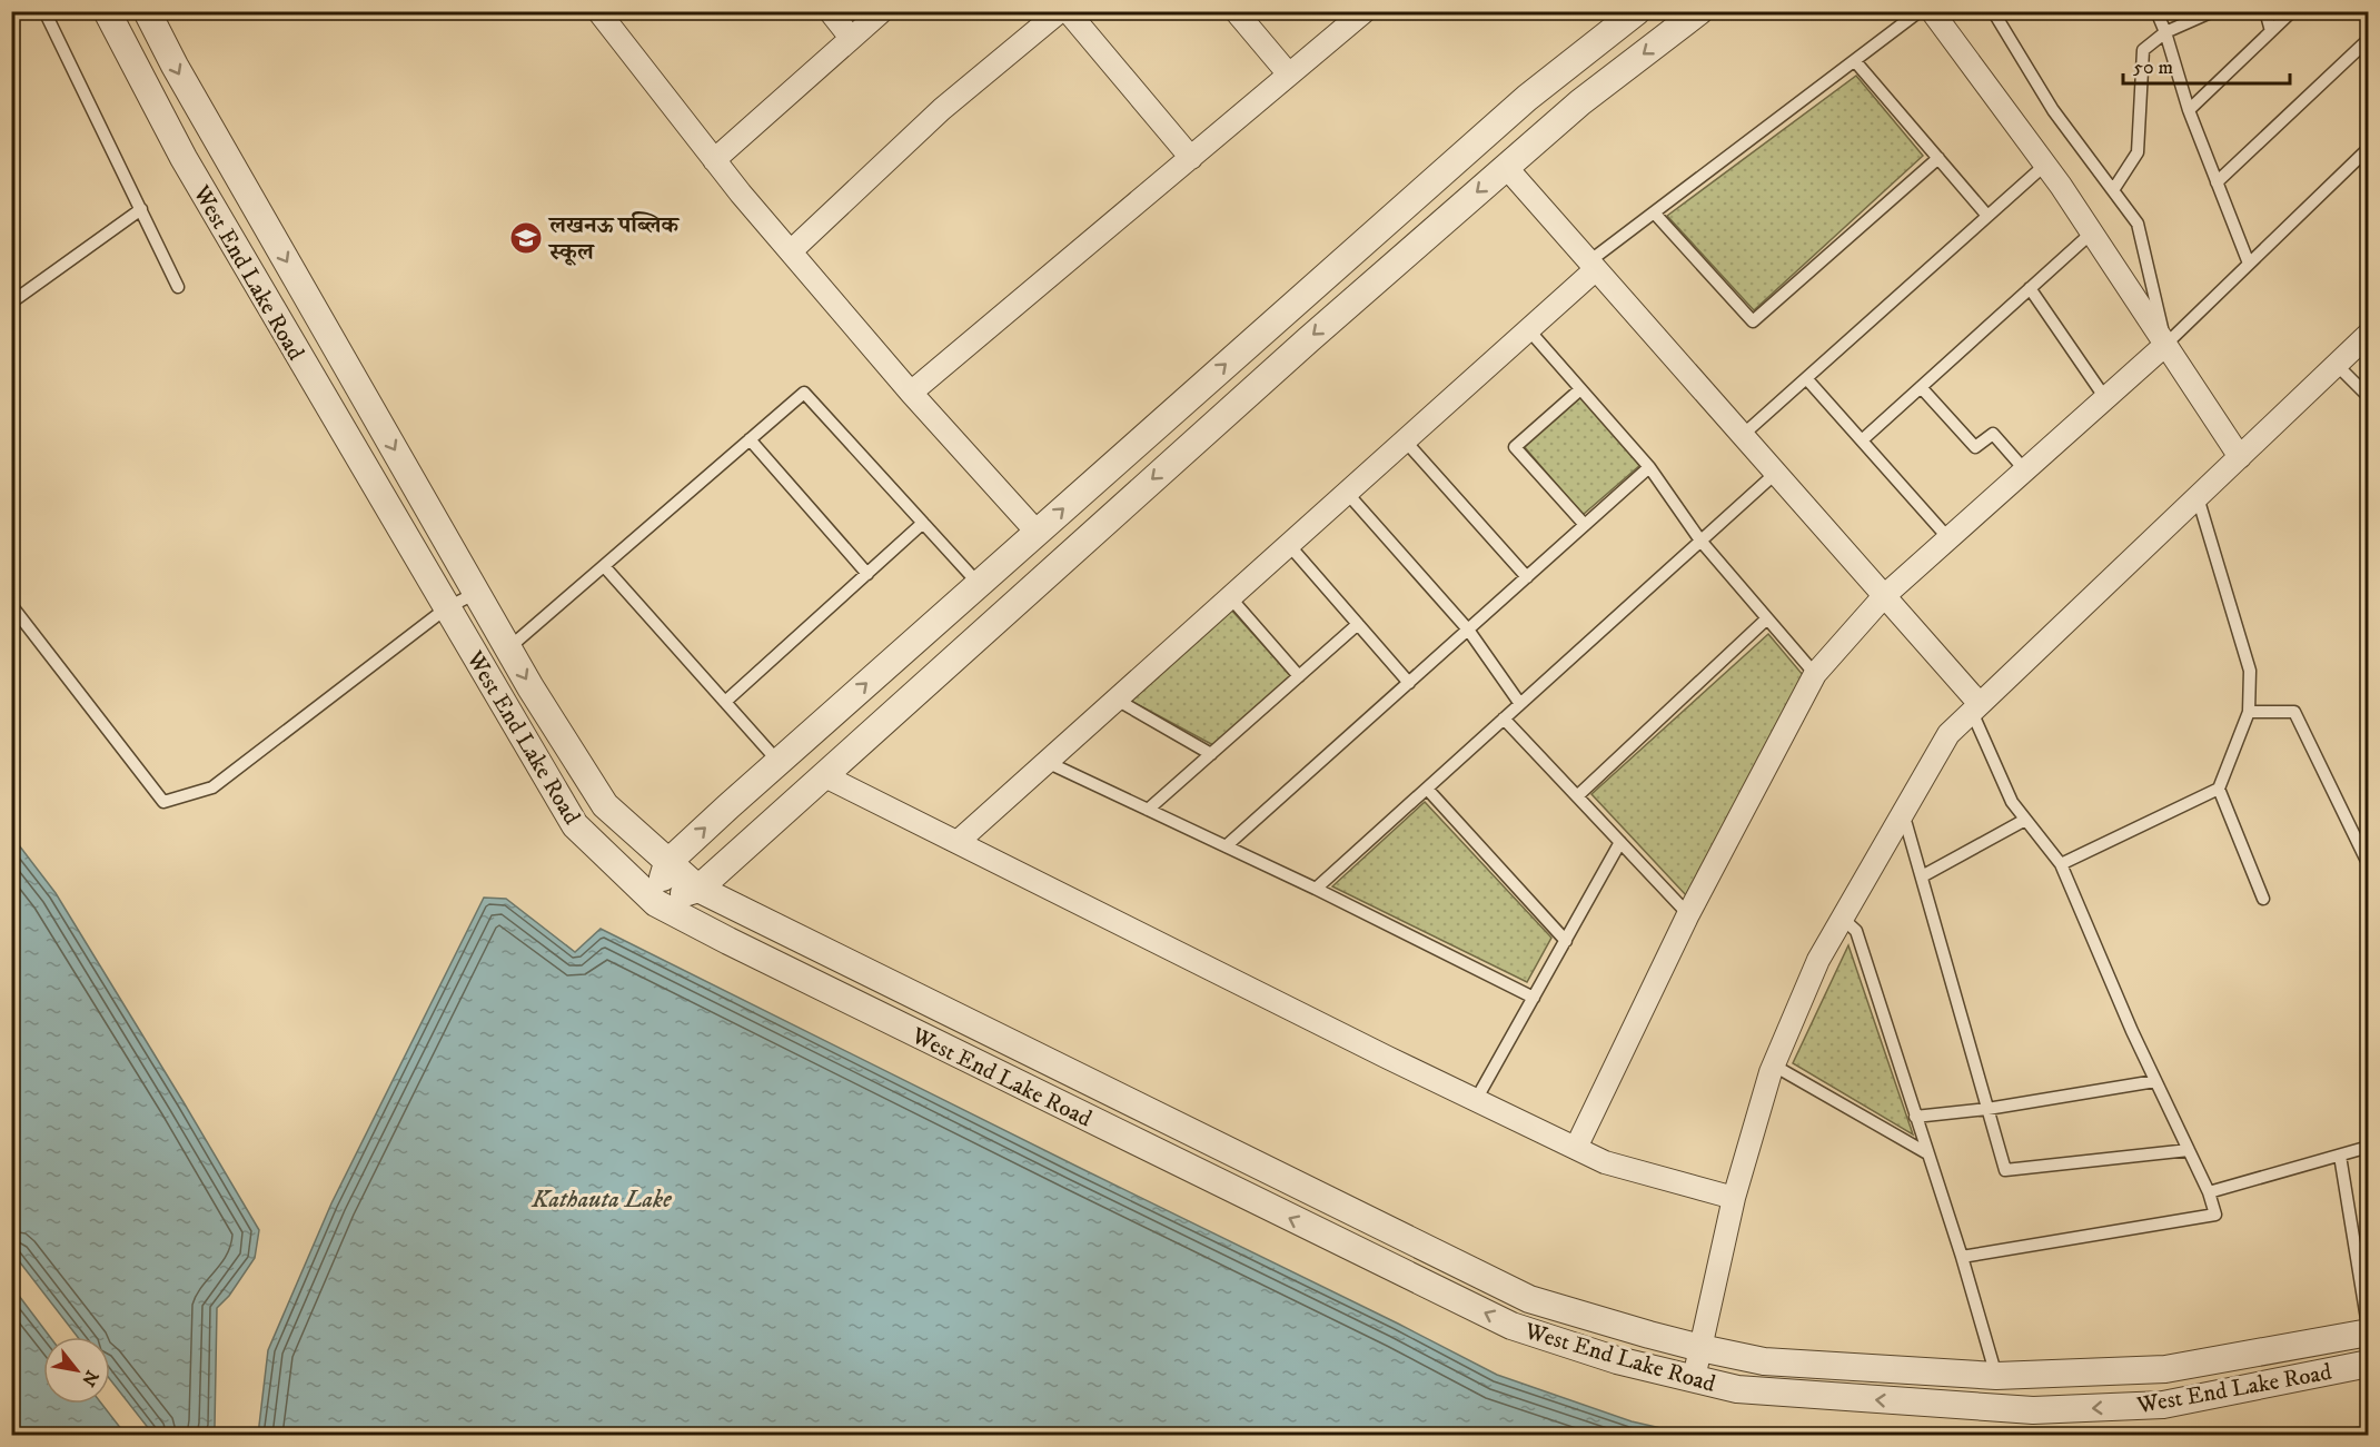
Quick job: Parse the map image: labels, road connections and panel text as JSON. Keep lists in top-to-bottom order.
{
  "streets": {
    "street": ["West End Lake Road"]
  },
  "water": ["Kathauta Lake"],
  "places": {
    "school or university": ["लखनऊ पब्लिक स्कूल"]
  },
  "scale_bar": "50 m",
  "north": "bottom right"
}
